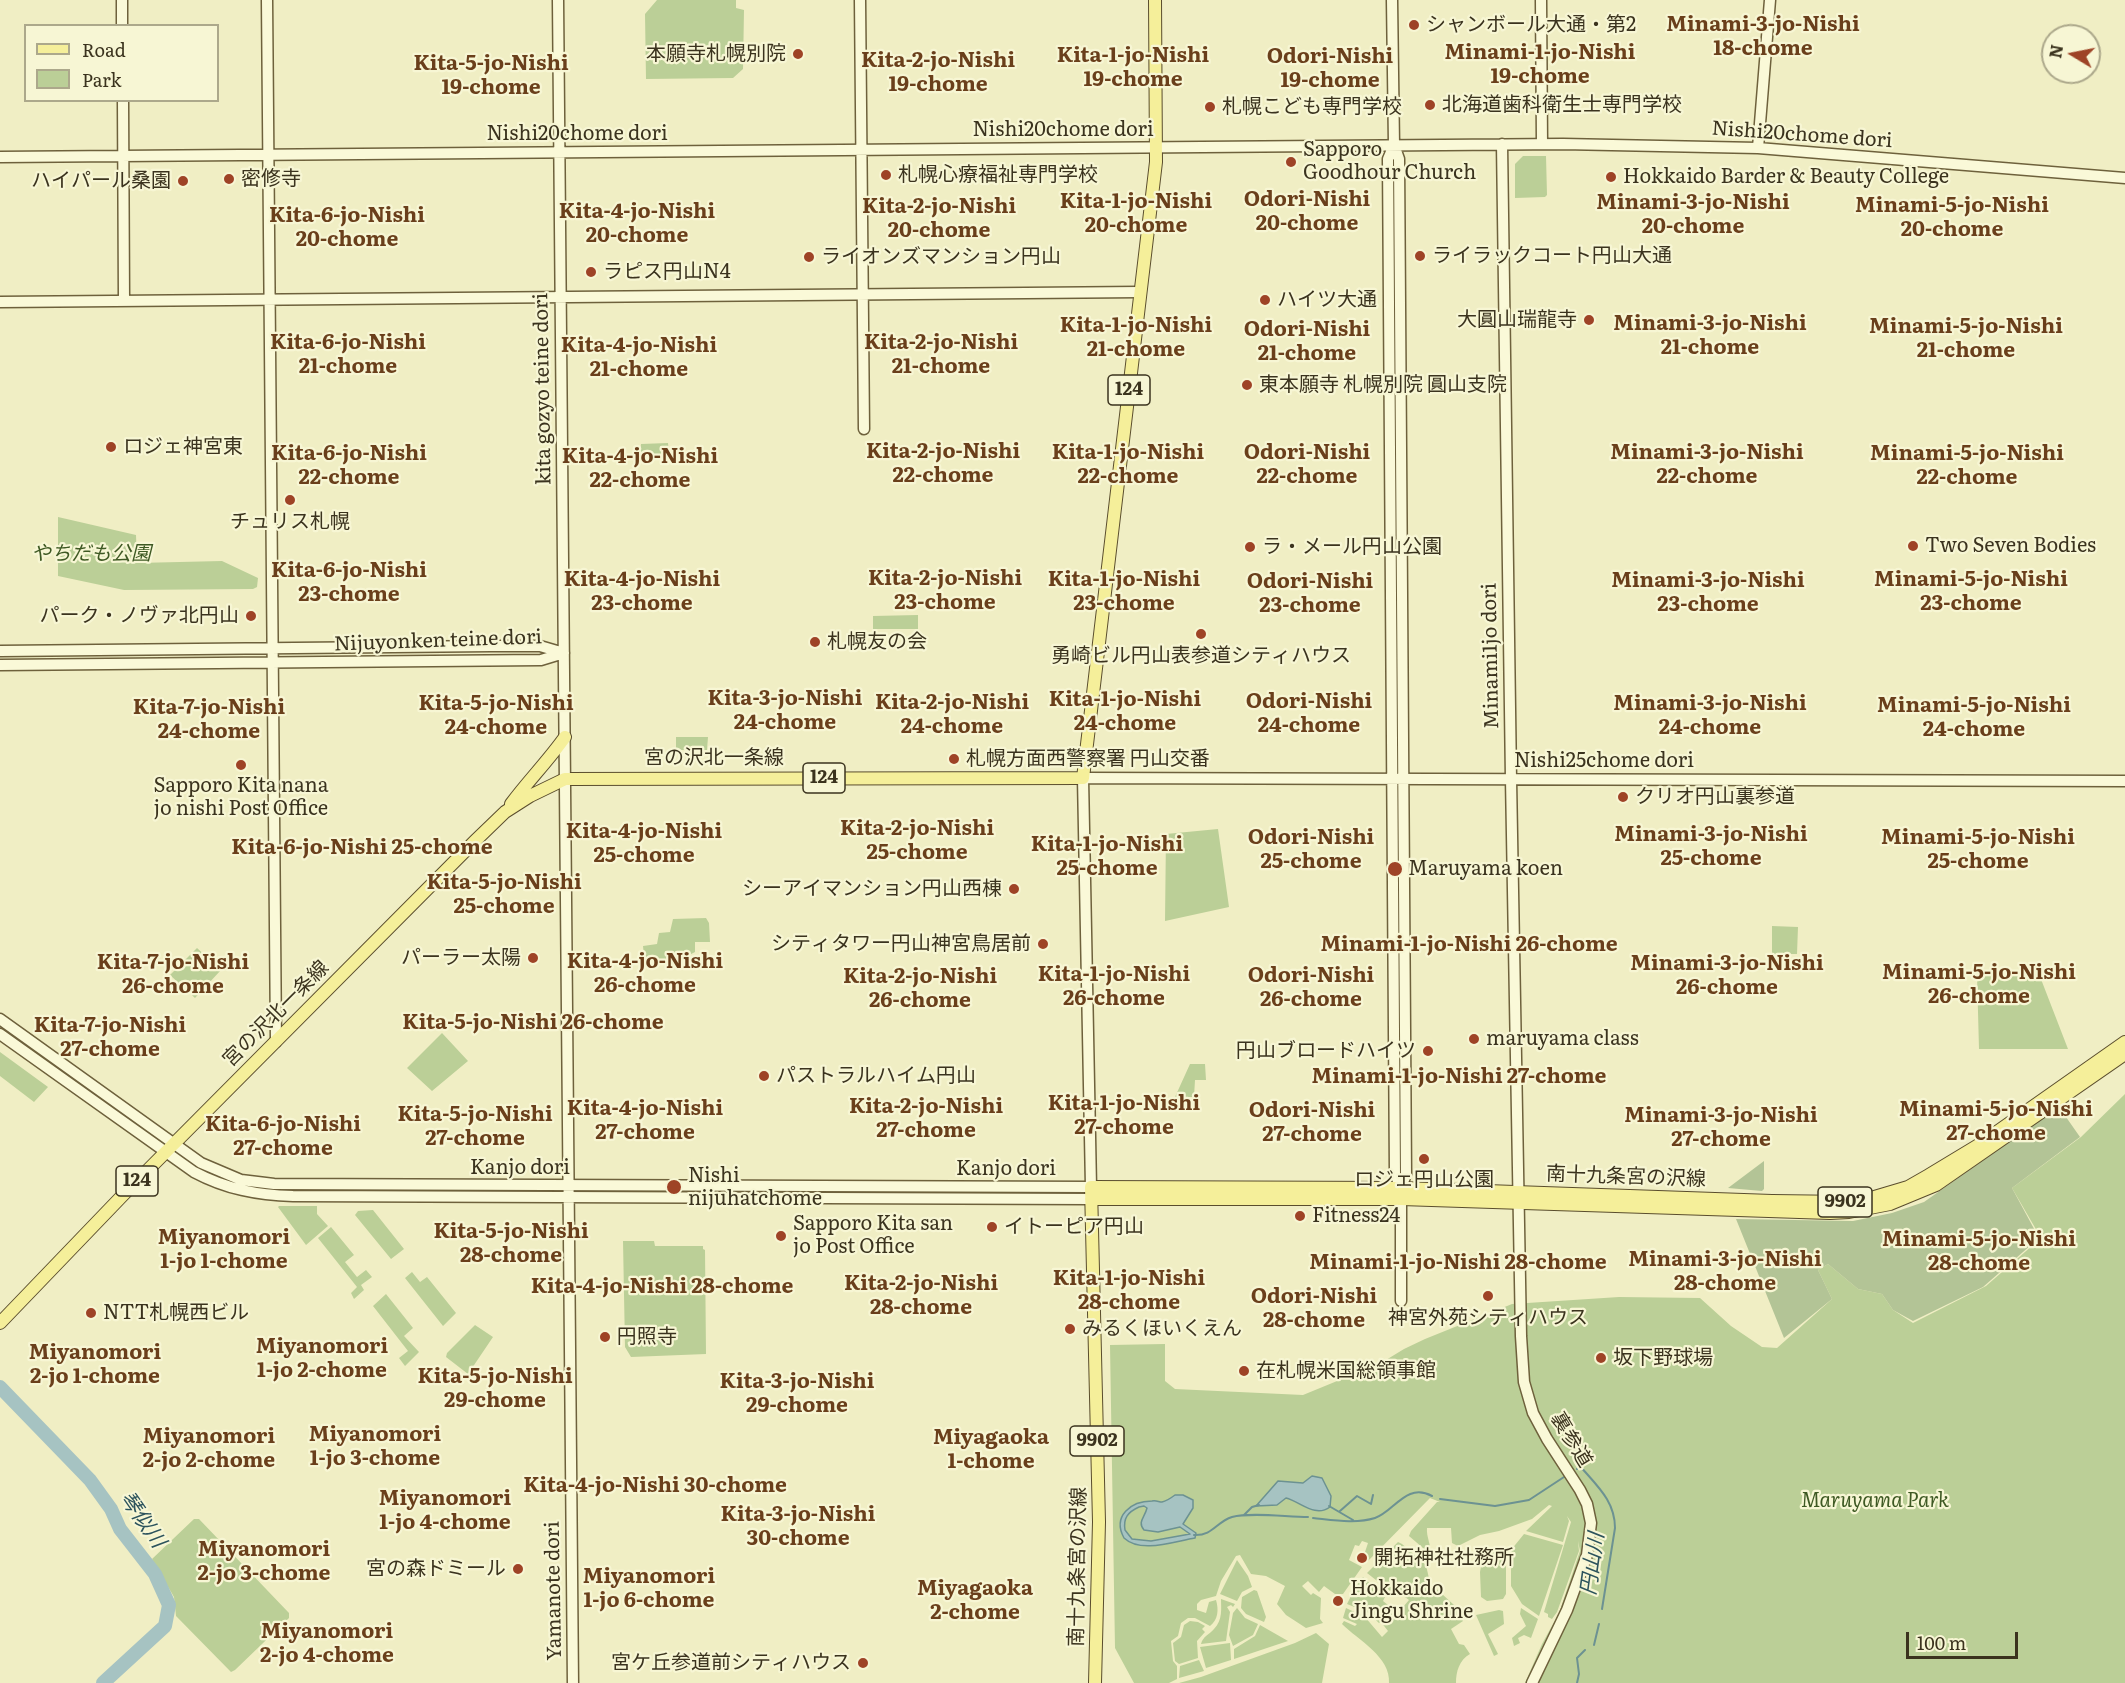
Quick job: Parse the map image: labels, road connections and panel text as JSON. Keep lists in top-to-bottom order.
{
  "streets": {
    "main road": [
      "124",
      "宮の沢北一条線",
      "南十九条宮の沢線",
      "9902"
    ],
    "street": [
      "Nishi20chome dori",
      "kita gozyo teine dori",
      "Nijuyonken teine dori",
      "Minami1jo dori",
      "Nishi25chome dori",
      "Kanjo dori",
      "裏参道",
      "Yamanote dori"
    ]
  },
  "crossings": [
    ["Nishi20chome dori", "kita gozyo teine dori"],
    ["Nishi20chome dori", "124"],
    ["Nishi20chome dori", "Minami1jo dori"],
    ["kita gozyo teine dori", "Nijuyonken teine dori"],
    ["kita gozyo teine dori", "宮の沢北一条線"],
    ["kita gozyo teine dori", "Yamanote dori"],
    ["124", "宮の沢北一条線"],
    ["124", "Nishi25chome dori"],
    ["Minami1jo dori", "Nishi25chome dori"],
    ["Minami1jo dori", "南十九条宮の沢線"],
    ["Minami1jo dori", "裏参道"],
    ["宮の沢北一条線", "Nishi25chome dori"],
    ["宮の沢北一条線", "Kanjo dori"],
    ["宮の沢北一条線", "Yamanote dori"],
    ["Kanjo dori", "南十九条宮の沢線"],
    ["Kanjo dori", "Yamanote dori"],
    ["南十九条宮の沢線", "裏参道"]
  ],
  "districts": [
    "Minami-3-jo-Nishi 18-chome",
    "Minami-1-jo-Nishi 19-chome",
    "Kita-1-jo-Nishi 19-chome",
    "Odori-Nishi 19-chome",
    "Kita-2-jo-Nishi 19-chome",
    "Kita-5-jo-Nishi 19-chome",
    "Odori-Nishi 20-chome",
    "Kita-1-jo-Nishi 20-chome",
    "Minami-3-jo-Nishi 20-chome",
    "Minami-5-jo-Nishi 20-chome",
    "Kita-2-jo-Nishi 20-chome",
    "Kita-4-jo-Nishi 20-chome",
    "Kita-6-jo-Nishi 20-chome",
    "Minami-3-jo-Nishi 21-chome",
    "Kita-1-jo-Nishi 21-chome",
    "Minami-5-jo-Nishi 21-chome",
    "Odori-Nishi 21-chome",
    "Kita-6-jo-Nishi 21-chome",
    "Kita-2-jo-Nishi 21-chome",
    "Kita-4-jo-Nishi 21-chome",
    "Kita-2-jo-Nishi 22-chome",
    "Kita-1-jo-Nishi 22-chome",
    "Odori-Nishi 22-chome",
    "Minami-3-jo-Nishi 22-chome",
    "Kita-6-jo-Nishi 22-chome",
    "Minami-5-jo-Nishi 22-chome",
    "Kita-4-jo-Nishi 22-chome",
    "Kita-6-jo-Nishi 23-chome",
    "Kita-2-jo-Nishi 23-chome",
    "Kita-4-jo-Nishi 23-chome",
    "Kita-1-jo-Nishi 23-chome",
    "Minami-5-jo-Nishi 23-chome",
    "Minami-3-jo-Nishi 23-chome",
    "Odori-Nishi 23-chome",
    "Kita-3-jo-Nishi 24-chome",
    "Kita-1-jo-Nishi 24-chome",
    "Odori-Nishi 24-chome",
    "Kita-2-jo-Nishi 24-chome",
    "Kita-5-jo-Nishi 24-chome",
    "Minami-3-jo-Nishi 24-chome",
    "Minami-5-jo-Nishi 24-chome",
    "Kita-7-jo-Nishi 24-chome",
    "Kita-2-jo-Nishi 25-chome",
    "Kita-4-jo-Nishi 25-chome",
    "Minami-3-jo-Nishi 25-chome",
    "Odori-Nishi 25-chome",
    "Minami-5-jo-Nishi 25-chome",
    "Kita-1-jo-Nishi 25-chome",
    "Kita-6-jo-Nishi 25-chome",
    "Kita-5-jo-Nishi 25-chome",
    "Minami-1-jo-Nishi 26-chome",
    "Kita-4-jo-Nishi 26-chome",
    "Kita-7-jo-Nishi 26-chome",
    "Minami-3-jo-Nishi 26-chome",
    "Minami-5-jo-Nishi 26-chome",
    "Kita-1-jo-Nishi 26-chome",
    "Odori-Nishi 26-chome",
    "Kita-2-jo-Nishi 26-chome",
    "Kita-5-jo-Nishi 26-chome",
    "Kita-7-jo-Nishi 27-chome",
    "Minami-1-jo-Nishi 27-chome",
    "Kita-1-jo-Nishi 27-chome",
    "Kita-2-jo-Nishi 27-chome",
    "Kita-4-jo-Nishi 27-chome",
    "Minami-5-jo-Nishi 27-chome",
    "Odori-Nishi 27-chome",
    "Kita-5-jo-Nishi 27-chome",
    "Minami-3-jo-Nishi 27-chome",
    "Kita-6-jo-Nishi 27-chome",
    "Kita-5-jo-Nishi 28-chome",
    "Miyanomori 1-jo 1-chome",
    "Minami-5-jo-Nishi 28-chome",
    "Minami-3-jo-Nishi 28-chome",
    "Minami-1-jo-Nishi 28-chome",
    "Kita-1-jo-Nishi 28-chome",
    "Kita-2-jo-Nishi 28-chome",
    "Kita-4-jo-Nishi 28-chome",
    "Odori-Nishi 28-chome",
    "Miyanomori 1-jo 2-chome",
    "Miyanomori 2-jo 1-chome",
    "Kita-5-jo-Nishi 29-chome",
    "Kita-3-jo-Nishi 29-chome",
    "Miyanomori 1-jo 3-chome",
    "Miyanomori 2-jo 2-chome",
    "Miyagaoka 1-chome",
    "Kita-4-jo-Nishi 30-chome",
    "Miyanomori 1-jo 4-chome",
    "Kita-3-jo-Nishi 30-chome",
    "Miyanomori 2-jo 3-chome",
    "Miyanomori 1-jo 6-chome",
    "Miyagaoka 2-chome",
    "Miyanomori 2-jo 4-chome"
  ],
  "water": ["琴似川", "円山川"],
  "parks": ["やちだも公園", "Maruyama Park"],
  "places": [
    "シャンボール大通・第2",
    "本願寺札幌別院",
    "北海道歯科衛生士専門学校",
    "札幌こども専門学校",
    "Sapporo Goodhour Church",
    "札幌心療福祉専門学校",
    "Hokkaido Barder & Beauty College",
    "密修寺",
    "ハイパール桑園",
    "ライラックコート円山大通",
    "ライオンズマンション円山",
    "ラピス円山N4",
    "ハイツ大通",
    "大圓山瑞龍寺",
    "東本願寺 札幌別院 圓山支院",
    "ロジェ神宮東",
    "チュリス札幌",
    "Two Seven Bodies",
    "ラ・メール円山公園",
    "パーク・ノヴァ北円山",
    "勇崎ビル円山表参道シティハウス",
    "札幌友の会",
    "札幌方面西警察署 円山交番",
    "Sapporo Kita nana jo nishi Post Office",
    "クリオ円山裏参道",
    "Maruyama koen",
    "シーアイマンション円山西棟",
    "シティタワー円山神宮鳥居前",
    "パーラー太陽",
    "maruyama class",
    "円山ブロードハイツ",
    "パストラルハイム円山",
    "ロジェ円山公園",
    "Nishi nijuhatchome",
    "Fitness24",
    "イトーピア円山",
    "Sapporo Kita san jo Post Office",
    "神宮外苑シティハウス",
    "NTT札幌西ビル",
    "みるくほいくえん",
    "円照寺",
    "坂下野球場",
    "在札幌米国総領事館",
    "開拓神社社務所",
    "宮の森ドミール",
    "Hokkaido Jingu Shrine",
    "宮ケ丘参道前シティハウス"
  ],
  "legend": ["Road", "Park"],
  "scale_bar": "100 m",
  "north": "left"
}
